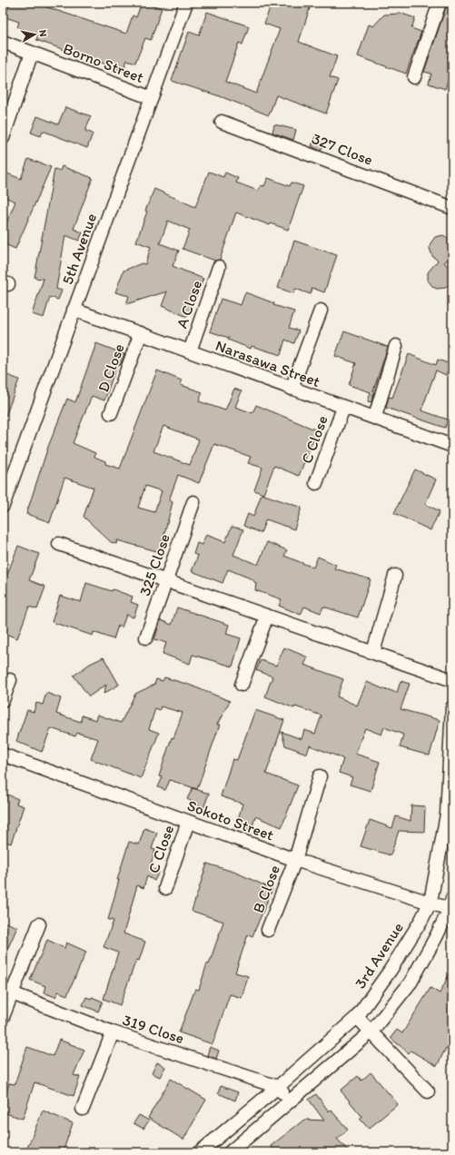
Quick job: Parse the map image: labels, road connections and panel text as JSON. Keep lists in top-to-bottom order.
{
  "streets": {
    "street": [
      "Borno Street",
      "327 Close",
      "5th Avenue",
      "A Close",
      "Narasawa Street",
      "D Close",
      "C Close",
      "325 Close",
      "Sokoto Street",
      "B Close",
      "3rd Avenue",
      "319 Close"
    ]
  },
  "crossings": [
    ["Borno Street", "5th Avenue"],
    ["5th Avenue", "Narasawa Street"],
    ["A Close", "Narasawa Street"],
    ["Narasawa Street", "D Close"],
    ["Narasawa Street", "C Close"],
    ["C Close", "Sokoto Street"],
    ["Sokoto Street", "B Close"],
    ["Sokoto Street", "3rd Avenue"],
    ["3rd Avenue", "319 Close"]
  ],
  "north": "right"
}
